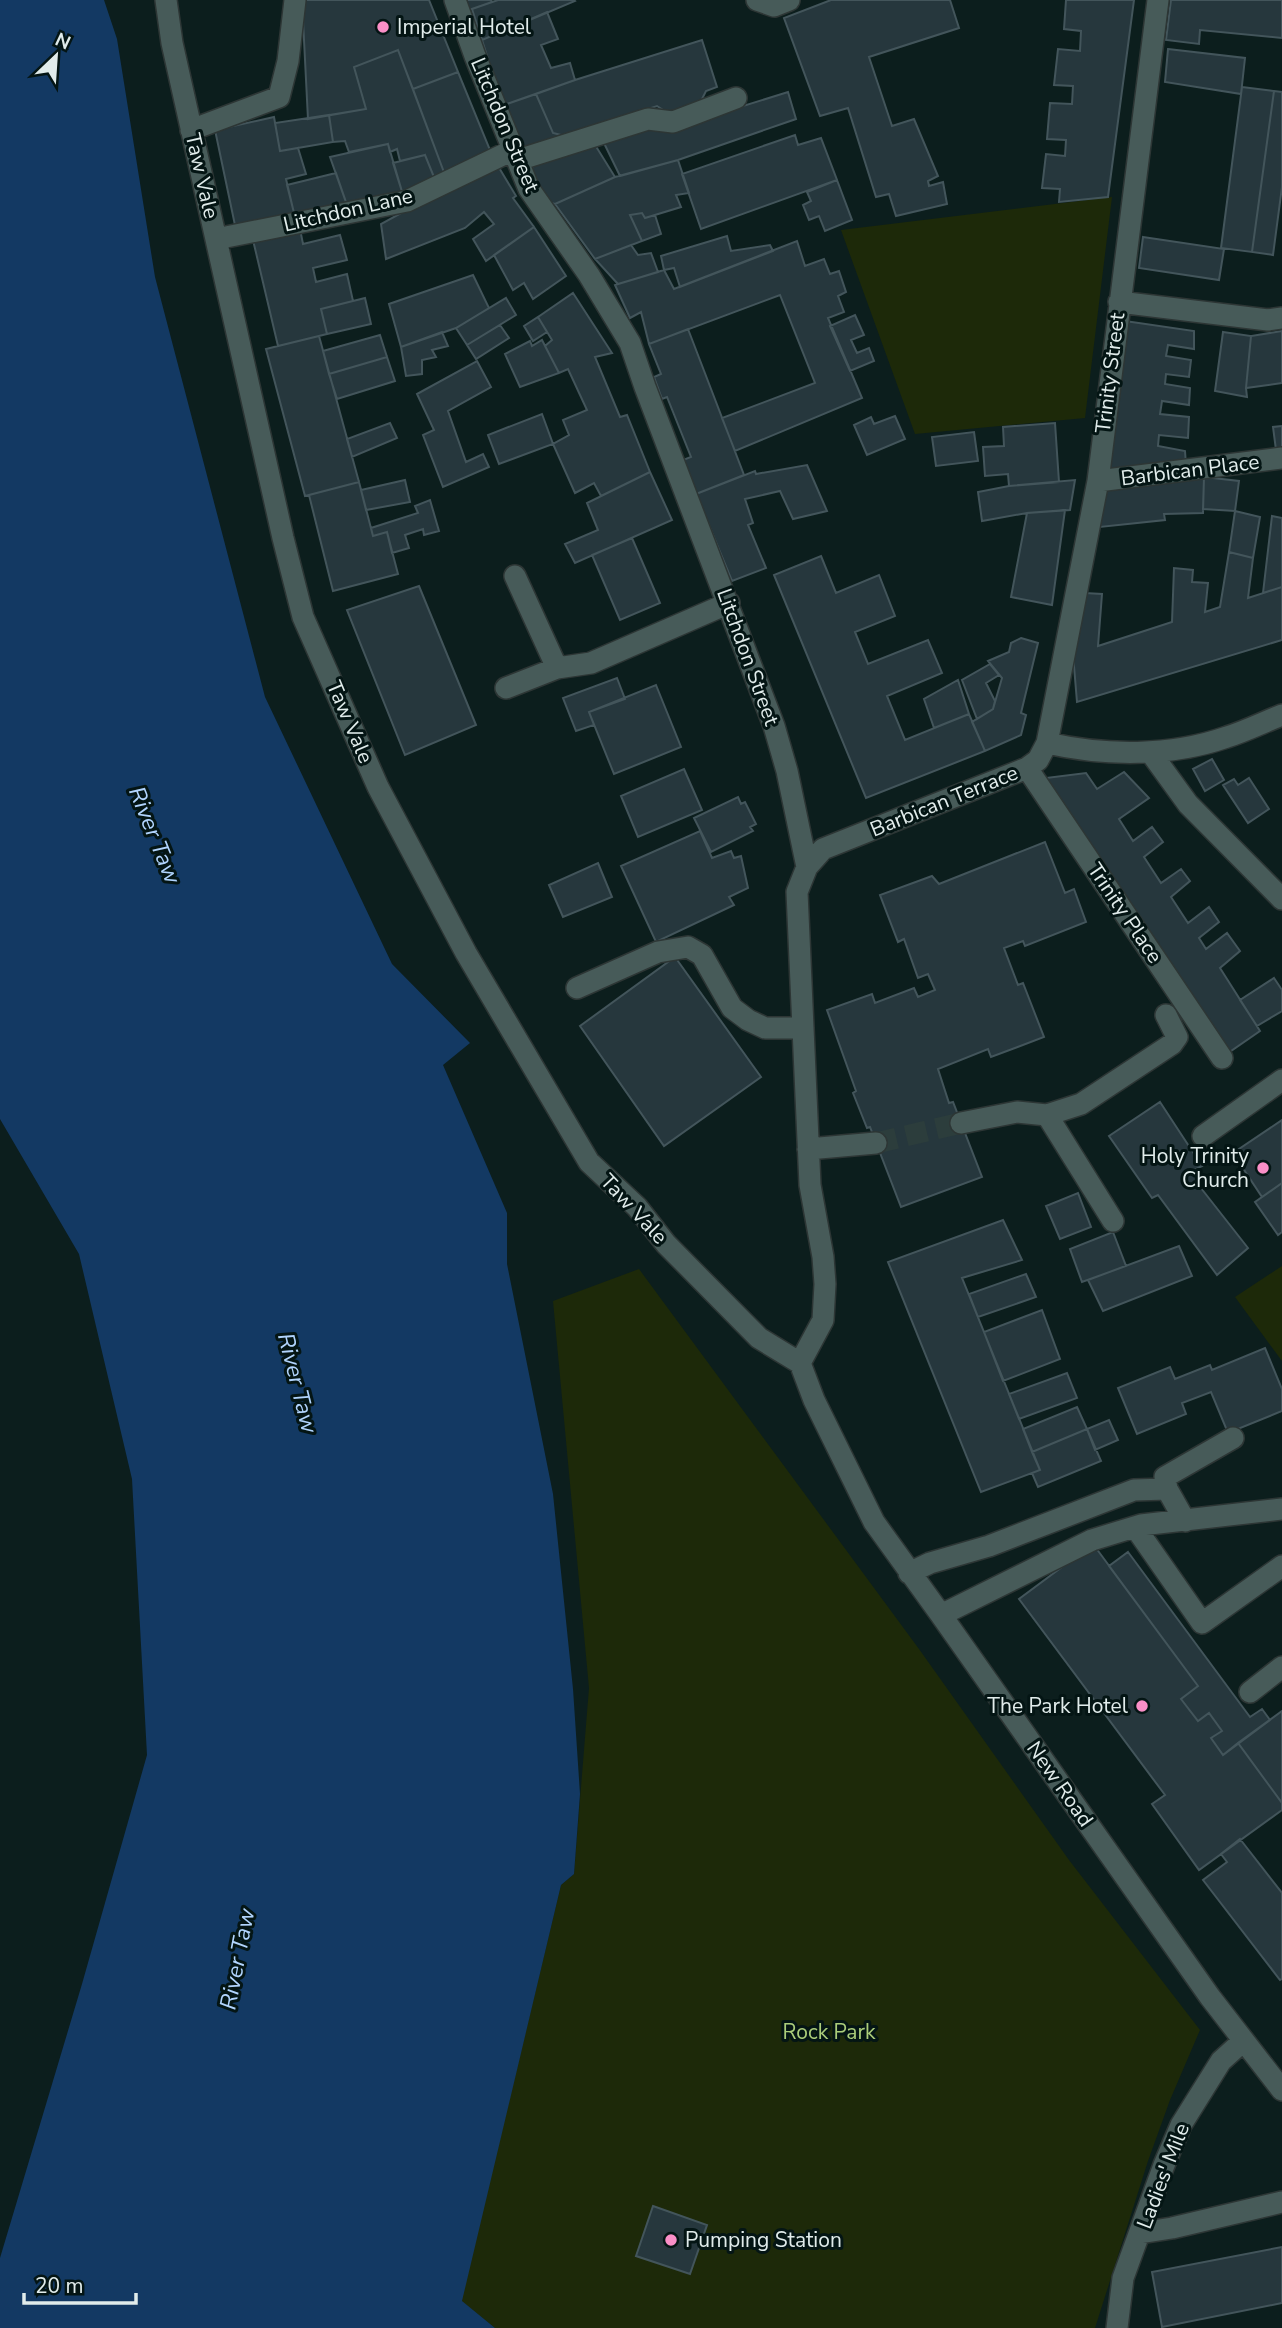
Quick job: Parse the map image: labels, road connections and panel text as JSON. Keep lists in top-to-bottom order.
{
  "streets": {
    "street": [
      "Litchdon Street",
      "Taw Vale",
      "Litchdon Lane",
      "Trinity Street",
      "Barbican Place",
      "Barbican Terrace",
      "Trinity Place",
      "New Road",
      "Ladies' Mile"
    ]
  },
  "crossings": [
    ["Litchdon Street", "Taw Vale"],
    ["Litchdon Street", "Litchdon Lane"],
    ["Litchdon Street", "Barbican Terrace"],
    ["Litchdon Street", "New Road"],
    ["Taw Vale", "Litchdon Lane"],
    ["Taw Vale", "New Road"],
    ["Trinity Street", "Barbican Place"],
    ["Trinity Street", "Barbican Terrace"],
    ["Barbican Terrace", "Trinity Place"],
    ["New Road", "Ladies' Mile"]
  ],
  "water": ["River Taw"],
  "parks": ["Rock Park"],
  "places": [
    "Imperial Hotel",
    "Holy Trinity Church",
    "The Park Hotel",
    "Pumping Station"
  ],
  "scale_bar": "20 m",
  "north": "top right"
}
